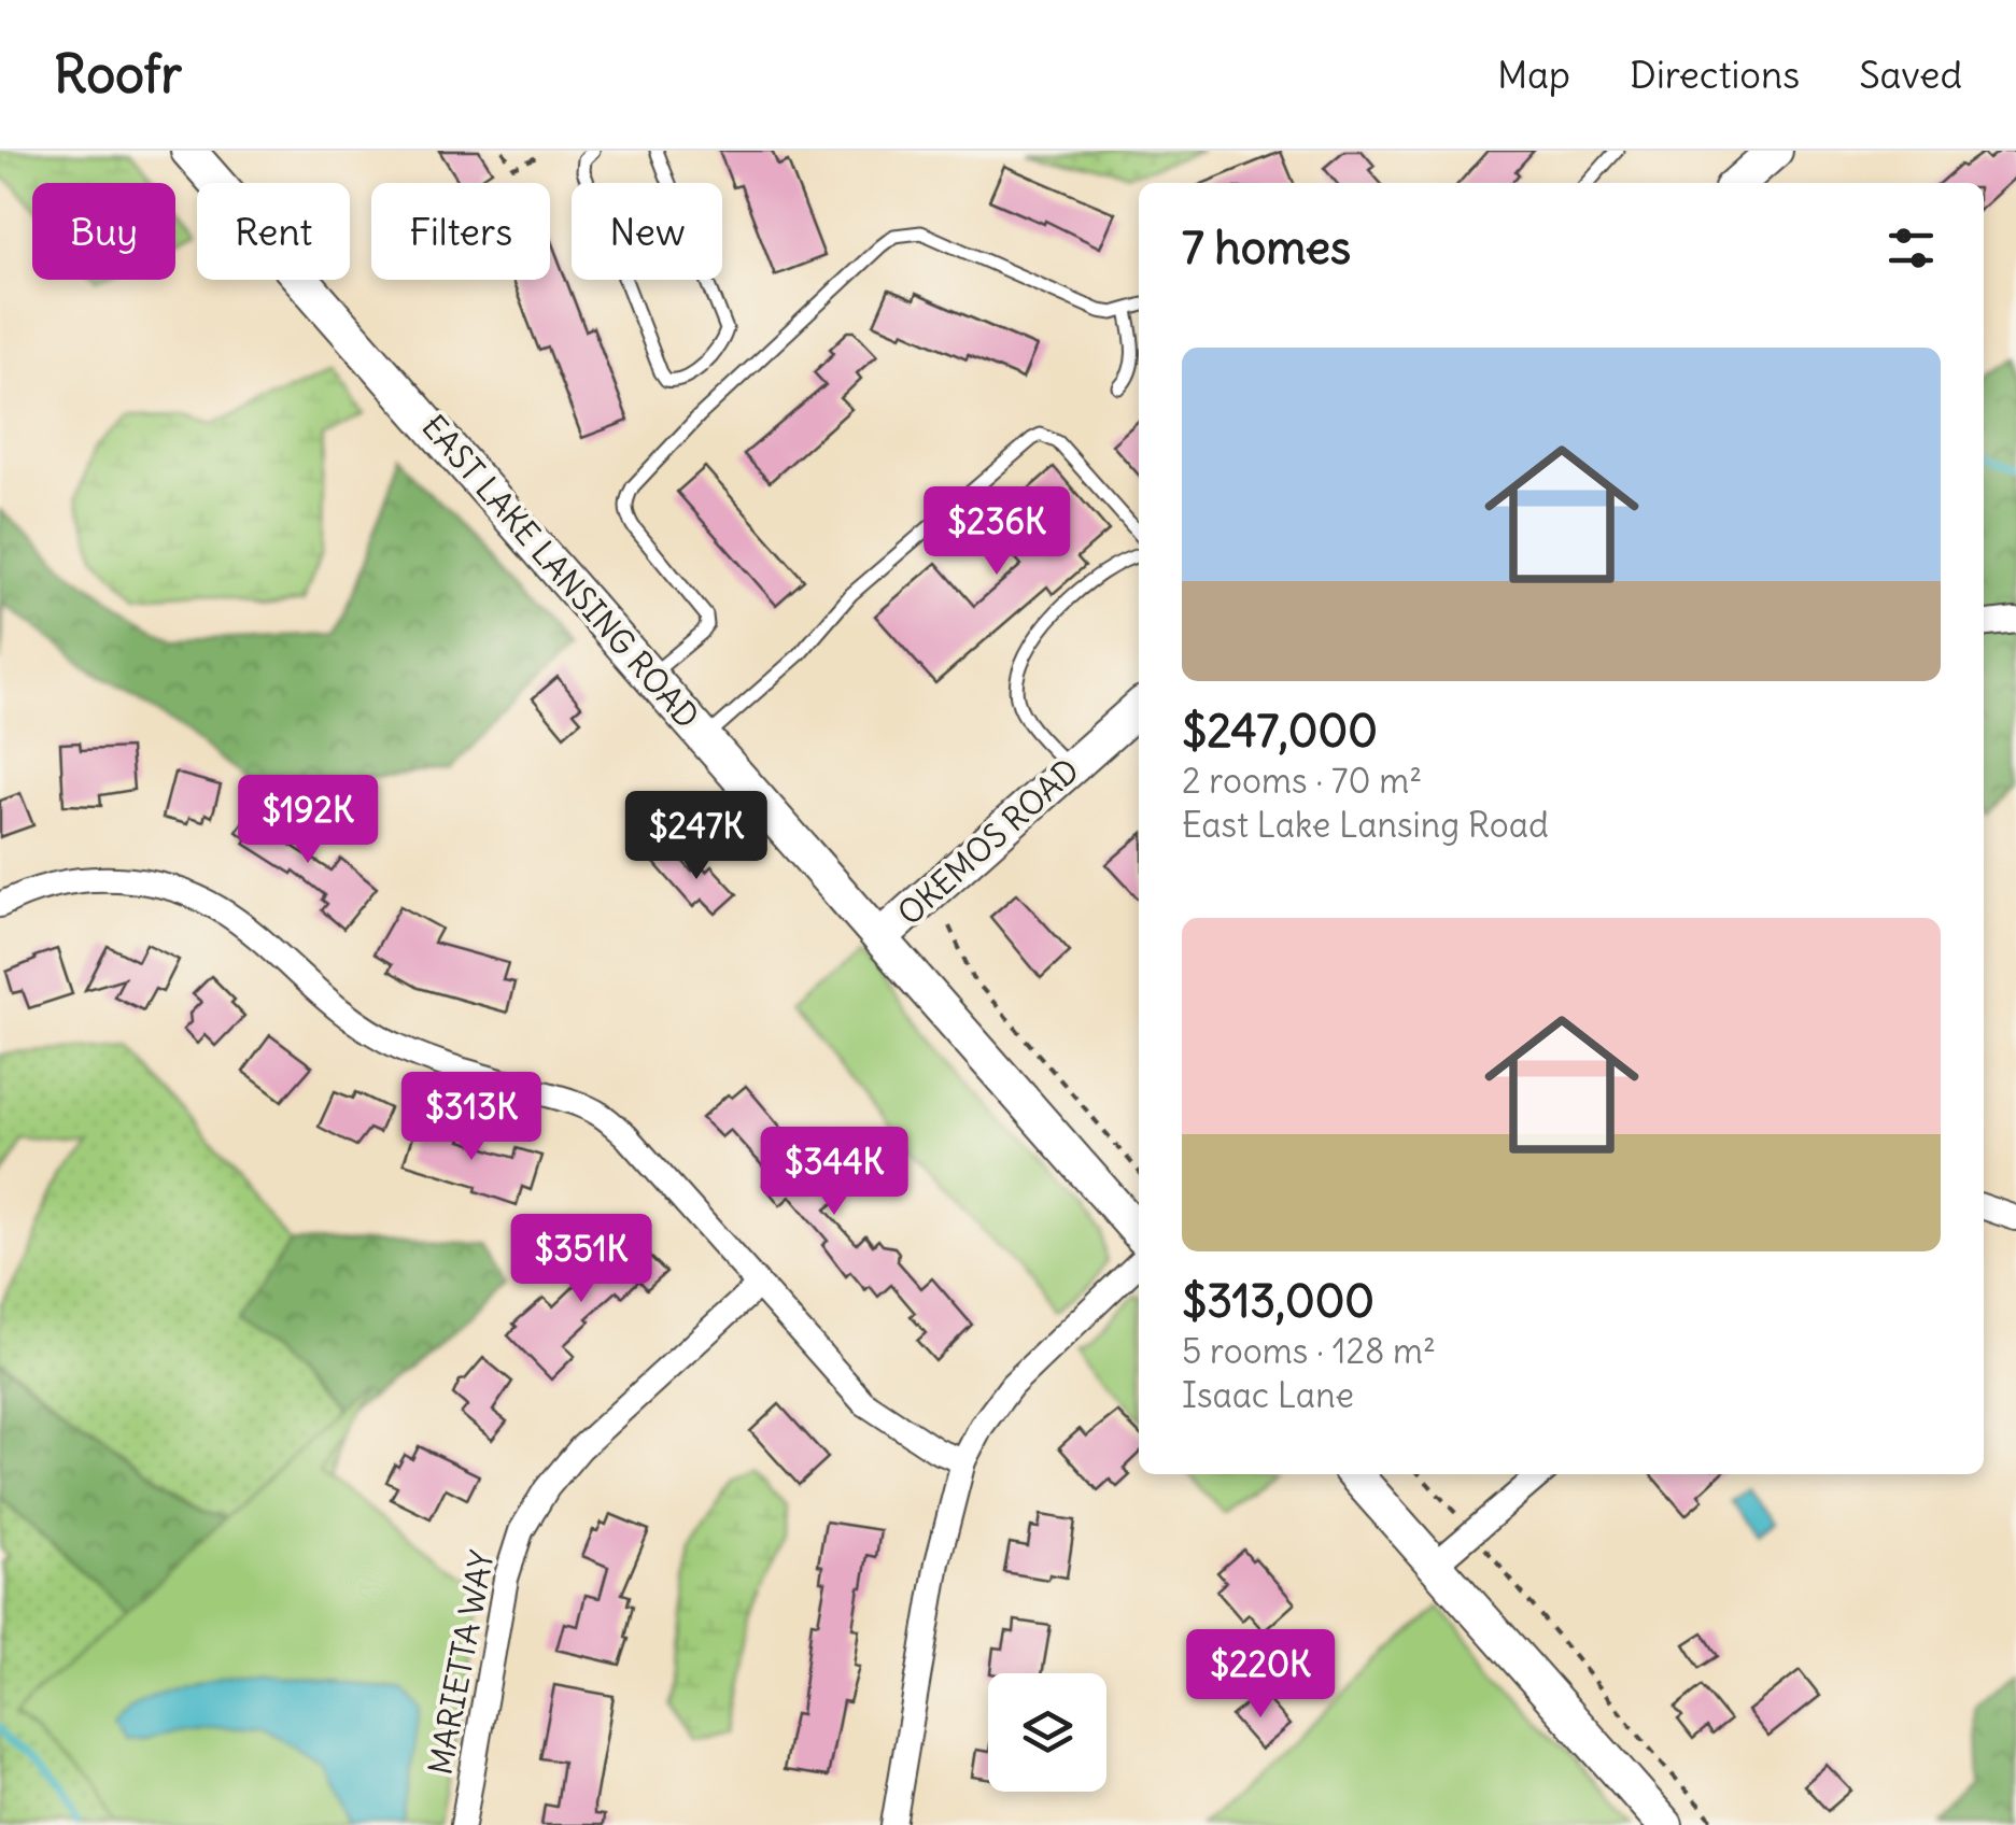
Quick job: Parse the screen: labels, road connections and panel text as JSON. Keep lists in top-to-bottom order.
{
  "streets": {
    "street": ["EAST LAKE LANSING ROAD", "OKEMOS ROAD", "MARIETTA WAY"]
  },
  "crossings": [
    ["EAST LAKE LANSING ROAD", "OKEMOS ROAD"]
  ],
  "page": {
    "header": "Roofr",
    "nav": ["Map", "Directions", "Saved"],
    "chip": [
      "Buy",
      "Rent",
      "Filters",
      "New"
    ],
    "heading": "7 homes",
    "list": [
      {
        "name": "$247,000",
        "note": "2 rooms · 70 m² · East Lake Lansing Road"
      },
      {
        "name": "$313,000",
        "note": "5 rooms · 128 m² · Isaac Lane"
      }
    ],
    "price": [
      "$236K",
      "$192K",
      "$247K",
      "$313K",
      "$344K",
      "$351K",
      "$220K"
    ]
  }
}
